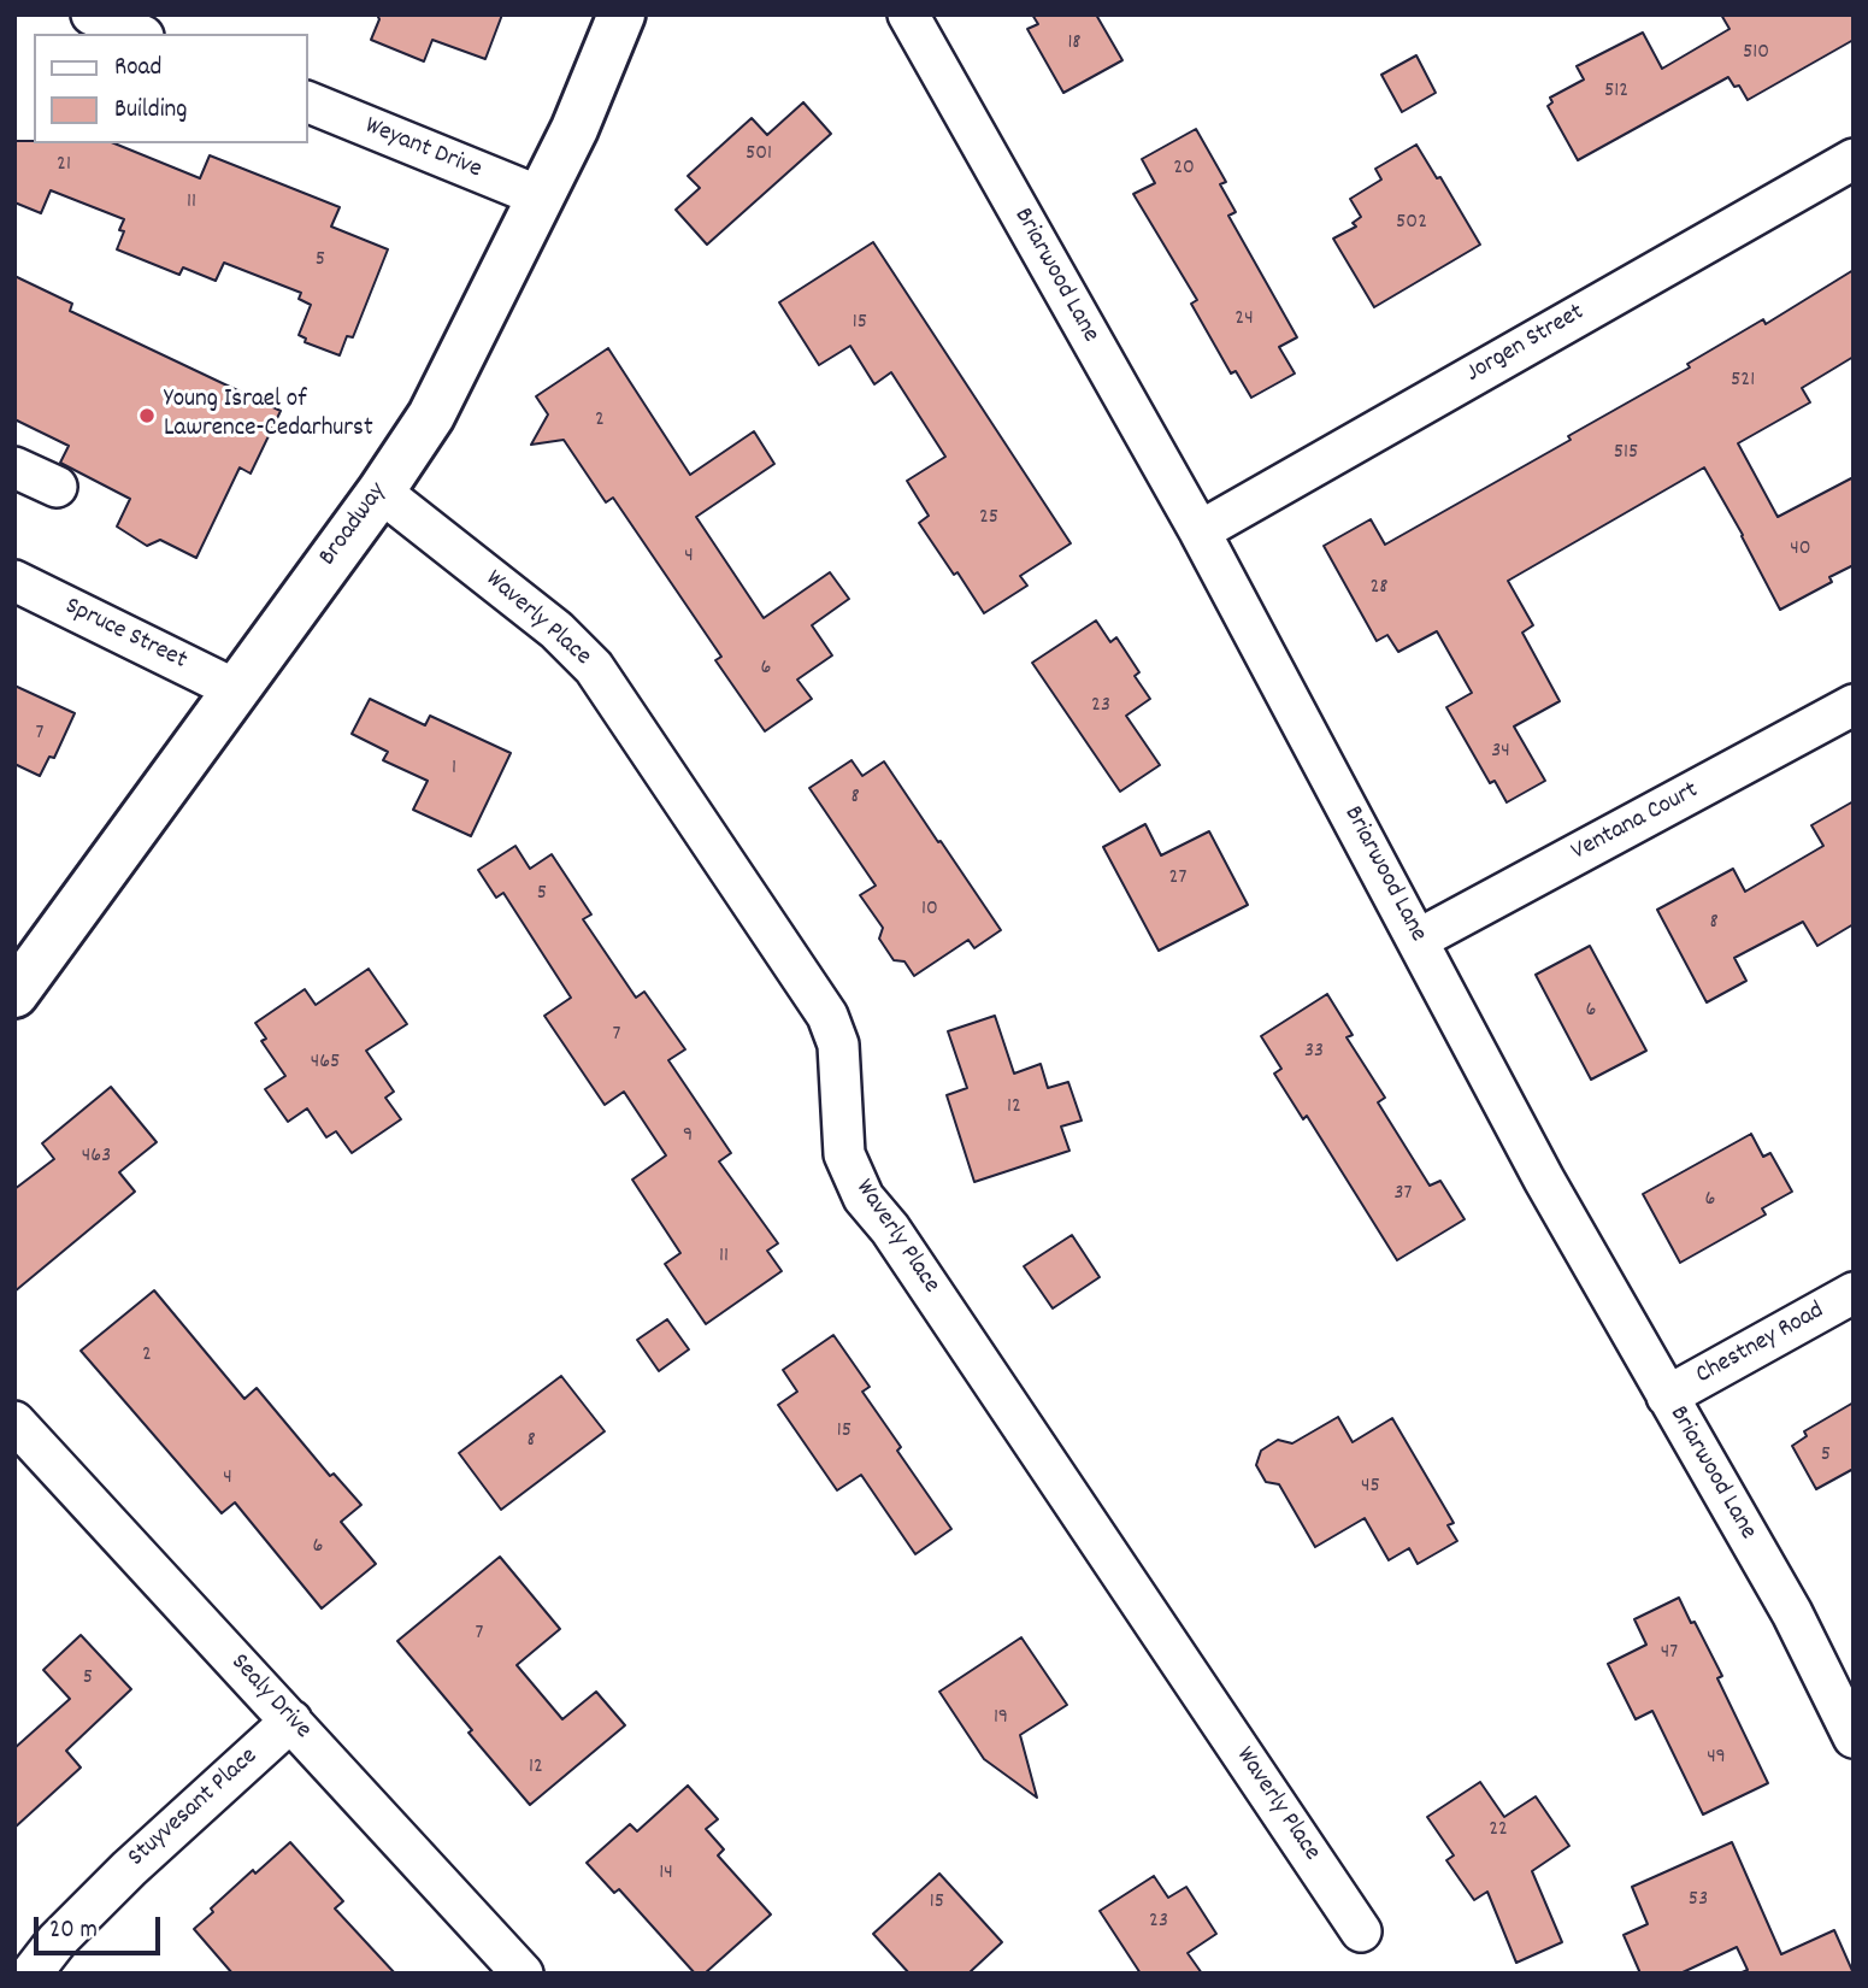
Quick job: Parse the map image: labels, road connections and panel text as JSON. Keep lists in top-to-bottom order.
{
  "streets": {
    "main road": ["Broadway"],
    "street": [
      "Weyant Drive",
      "Briarwood Lane",
      "Jorgen Street",
      "Waverly Place",
      "Spruce Street",
      "Ventana Court",
      "Chestney Road",
      "Sealy Drive",
      "Stuyvesant Place"
    ]
  },
  "crossings": [
    ["Weyant Drive", "Broadway"],
    ["Briarwood Lane", "Jorgen Street"],
    ["Briarwood Lane", "Ventana Court"],
    ["Briarwood Lane", "Chestney Road"],
    ["Broadway", "Waverly Place"],
    ["Broadway", "Spruce Street"],
    ["Sealy Drive", "Stuyvesant Place"]
  ],
  "places": ["Young Israel of Lawrence-Cedarhurst"],
  "house_numbers": [
    "18",
    "510",
    "512",
    "501",
    "21",
    "20",
    "11",
    "502",
    "5",
    "24",
    "15",
    "521",
    "2",
    "515",
    "25",
    "40",
    "4",
    "28",
    "6",
    "23",
    "7",
    "34",
    "1",
    "8",
    "27",
    "5",
    "10",
    "8",
    "6",
    "7",
    "33",
    "465",
    "12",
    "9",
    "463",
    "37",
    "6",
    "11",
    "2",
    "15",
    "8",
    "5",
    "4",
    "45",
    "6",
    "7",
    "47",
    "5",
    "19",
    "49",
    "12",
    "22",
    "14",
    "53",
    "15",
    "23"
  ],
  "legend": ["Road", "Building"],
  "scale_bar": "20 m"
}
